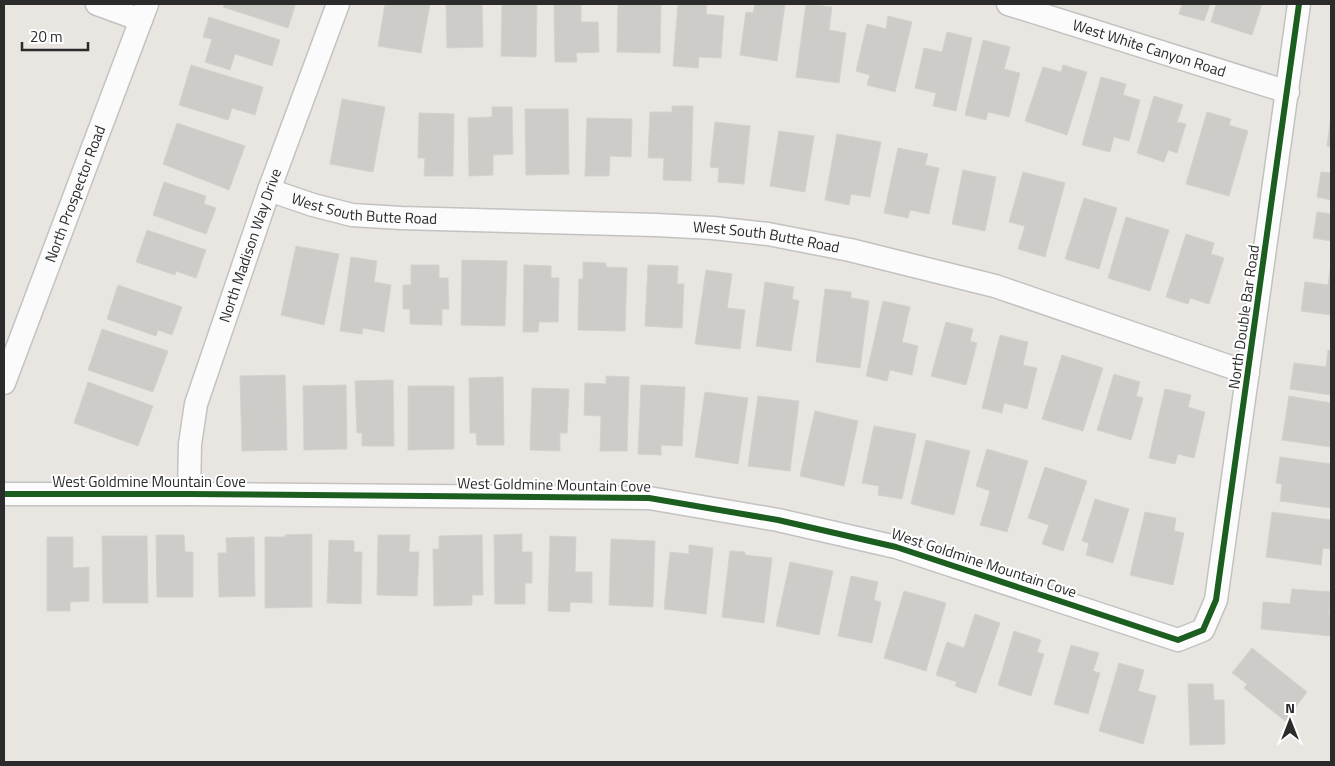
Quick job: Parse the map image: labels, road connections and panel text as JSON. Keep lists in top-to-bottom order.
{
  "streets": {
    "street": [
      "West White Canyon Road",
      "North Prospector Road",
      "West South Butte Road",
      "North Madison Way Drive",
      "North Double Bar Road",
      "West Goldmine Mountain Cove"
    ]
  },
  "crossings": [
    ["West White Canyon Road", "North Double Bar Road"],
    ["West South Butte Road", "North Madison Way Drive"],
    ["West South Butte Road", "North Double Bar Road"],
    ["North Madison Way Drive", "West Goldmine Mountain Cove"],
    ["North Double Bar Road", "West Goldmine Mountain Cove"]
  ],
  "scale_bar": "20 m",
  "north": "top"
}
